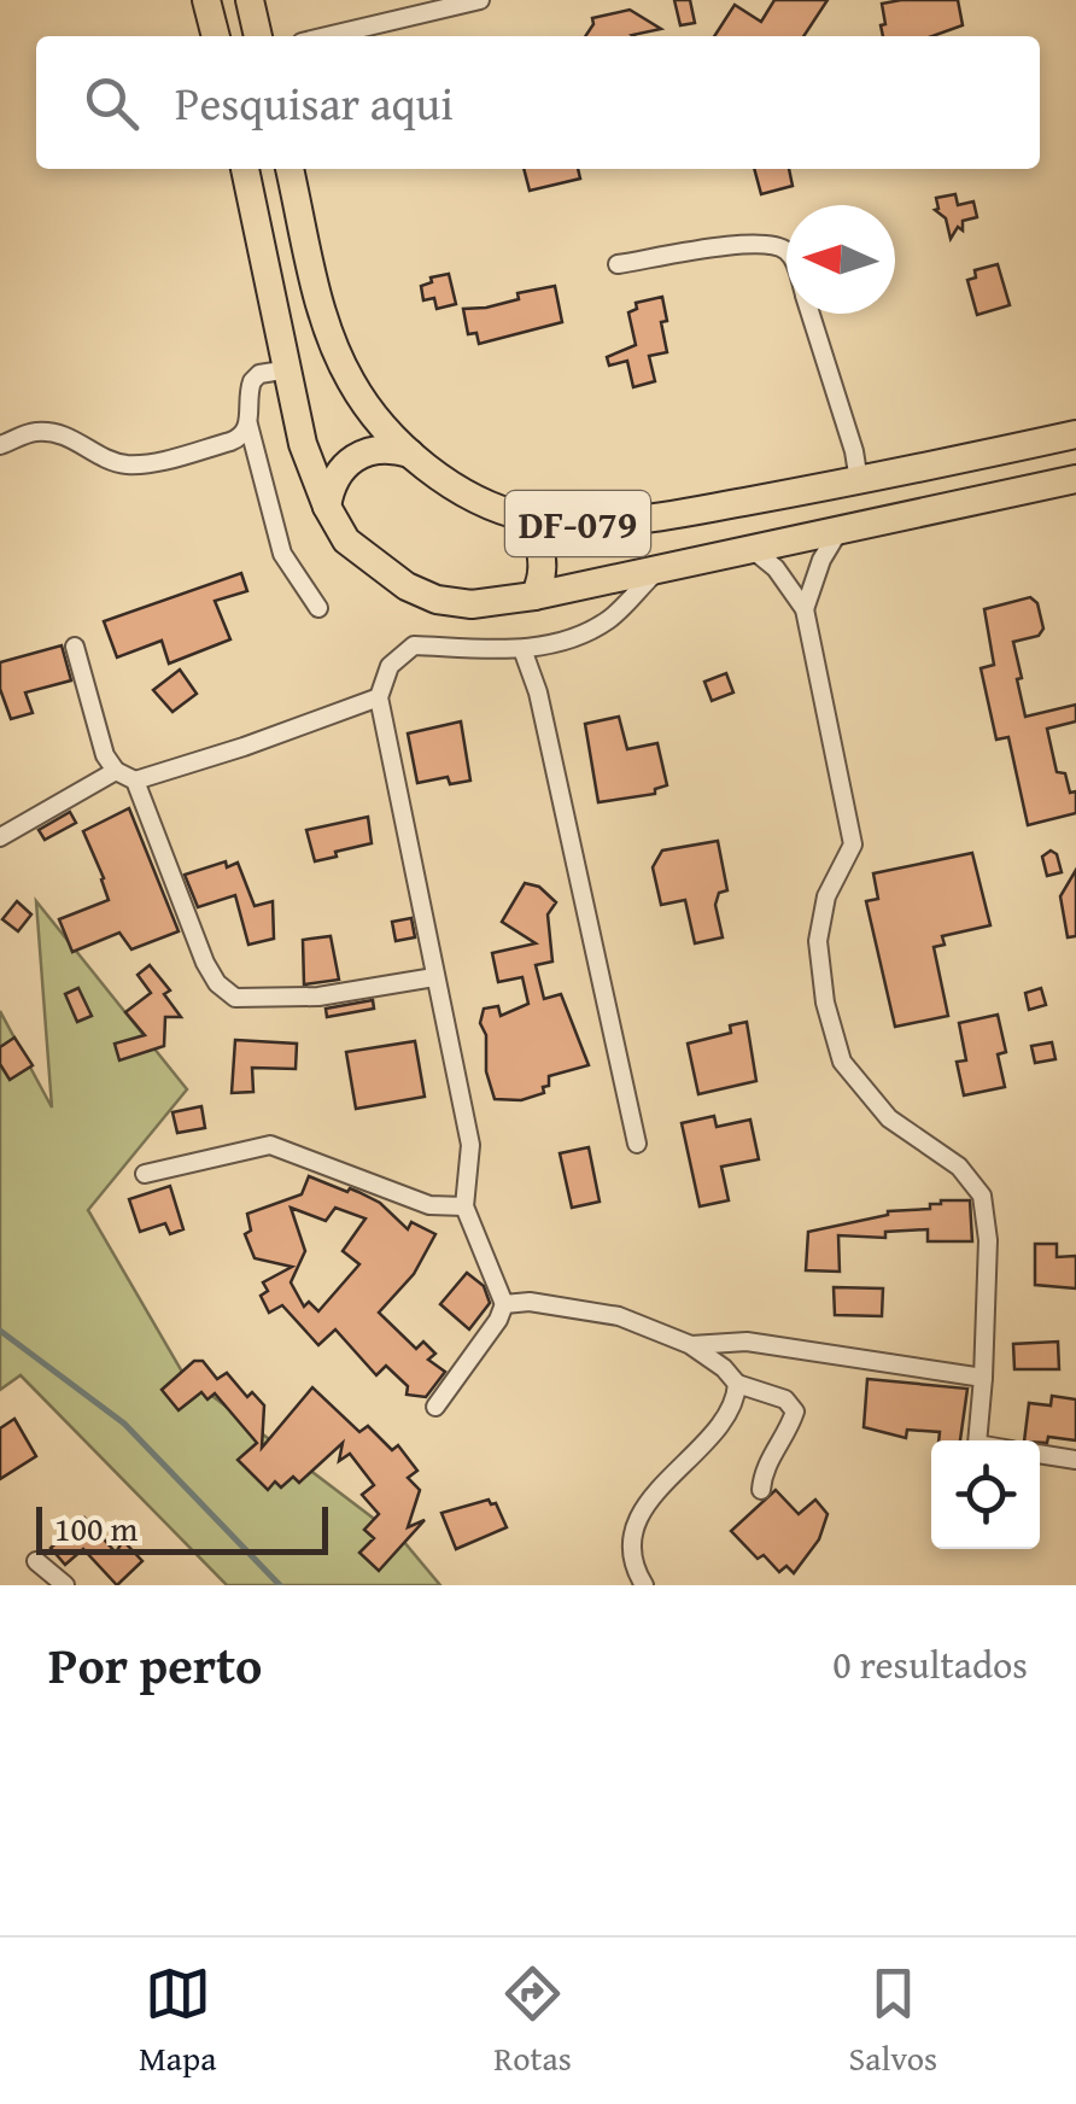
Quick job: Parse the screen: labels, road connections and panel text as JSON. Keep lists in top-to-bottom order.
{
  "streets": {
    "main road": ["DF-079"]
  },
  "scale_bar": "100 m",
  "north": "left",
  "page": {
    "search": "Pesquisar aqui",
    "scale": "100 m",
    "heading": ["Por perto", "0 resultados"],
    "nav": ["Mapa", "Rotas", "Salvos"]
  }
}
